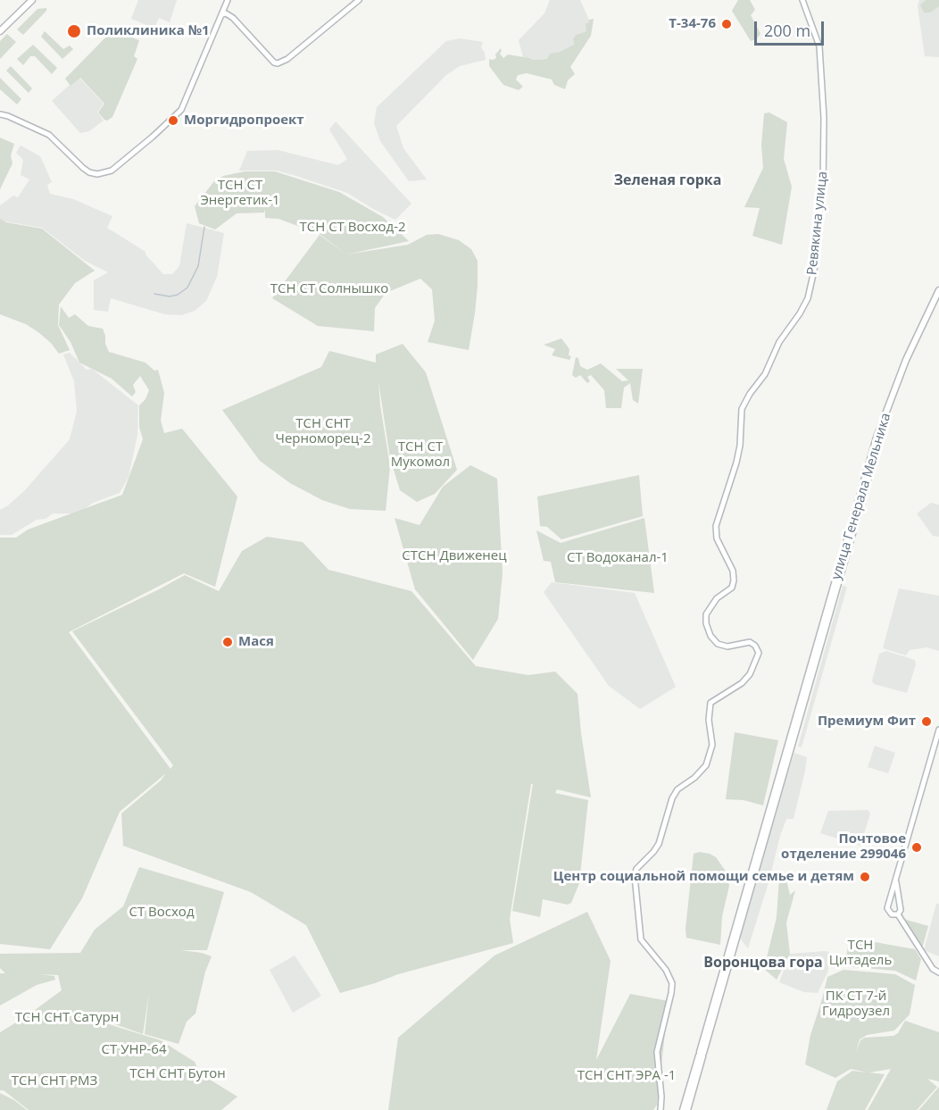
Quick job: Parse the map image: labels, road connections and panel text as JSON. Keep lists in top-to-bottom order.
{
  "streets": {
    "main road": ["Ревякина улица", "улица Генерала Мельника"]
  },
  "districts": ["Зеленая горка", "Воронцова гора"],
  "parks": [
    "ТСН СТ Энергетик-1",
    "ТСН СТ Восход-2",
    "ТСН СТ Солнышко",
    "ТСН СНТ Черноморец-2",
    "ТСН СТ Мукомол",
    "СТСН Движенец",
    "СТ Водоканал-1",
    "СТ Восход",
    "ТСН Цитадель",
    "ПК СТ 7-й Гидроузел",
    "ТСН СНТ Сатурн",
    "СТ УНР-64",
    "ТСН СНТ Бутон",
    "ТСН СНТ ЭРА -1",
    "ТСН СНТ РМЗ"
  ],
  "places": [
    "Т-34-76",
    "Поликлиника №1",
    "Моргидропроект",
    "Мася",
    "Премиум Фит",
    "Почтовое отделение 299046",
    "Центр социальной помощи семье и детям"
  ],
  "scale_bar": "200 m"
}
